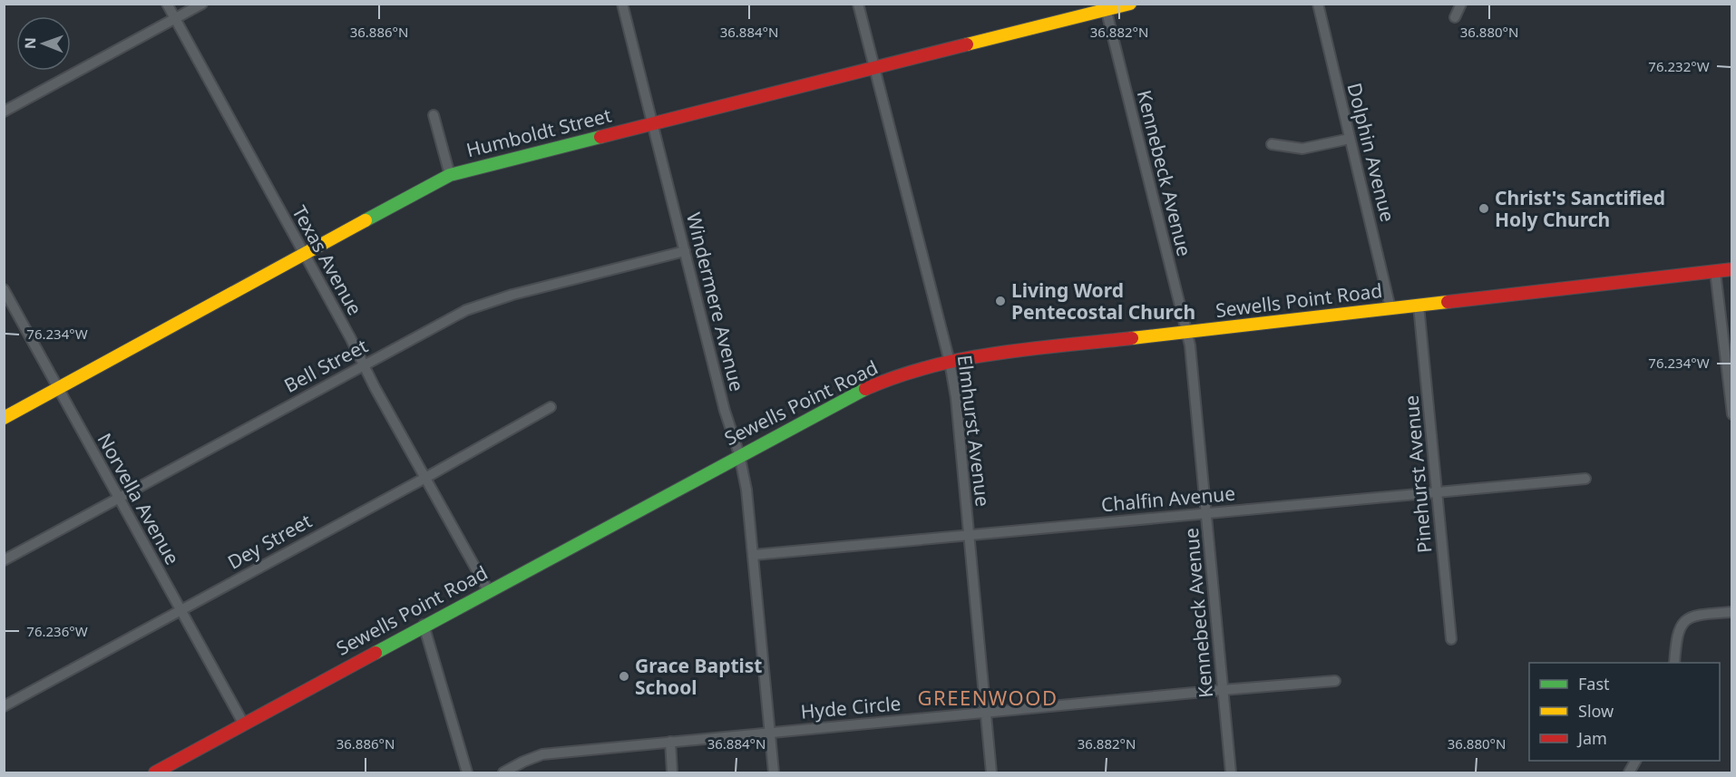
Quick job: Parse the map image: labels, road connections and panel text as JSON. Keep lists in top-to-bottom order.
{
  "streets": {
    "main road": ["Humboldt Street", "Sewells Point Road"],
    "street": [
      "Dolphin Avenue",
      "Kennebeck Avenue",
      "Texas Avenue",
      "Windermere Avenue",
      "Bell Street",
      "Elmhurst Avenue",
      "Pinehurst Avenue",
      "Norvella Avenue",
      "Chalfin Avenue",
      "Dey Street",
      "Hyde Circle"
    ]
  },
  "crossings": [
    ["Humboldt Street", "Kennebeck Avenue"],
    ["Humboldt Street", "Texas Avenue"],
    ["Humboldt Street", "Windermere Avenue"],
    ["Humboldt Street", "Elmhurst Avenue"],
    ["Humboldt Street", "Norvella Avenue"],
    ["Dolphin Avenue", "Sewells Point Road"],
    ["Kennebeck Avenue", "Sewells Point Road"],
    ["Kennebeck Avenue", "Chalfin Avenue"],
    ["Kennebeck Avenue", "Hyde Circle"],
    ["Texas Avenue", "Sewells Point Road"],
    ["Texas Avenue", "Bell Street"],
    ["Texas Avenue", "Dey Street"],
    ["Sewells Point Road", "Windermere Avenue"],
    ["Sewells Point Road", "Elmhurst Avenue"],
    ["Sewells Point Road", "Pinehurst Avenue"],
    ["Sewells Point Road", "Norvella Avenue"],
    ["Windermere Avenue", "Bell Street"],
    ["Windermere Avenue", "Chalfin Avenue"],
    ["Windermere Avenue", "Hyde Circle"],
    ["Bell Street", "Norvella Avenue"],
    ["Elmhurst Avenue", "Chalfin Avenue"],
    ["Elmhurst Avenue", "Hyde Circle"],
    ["Pinehurst Avenue", "Chalfin Avenue"],
    ["Norvella Avenue", "Dey Street"]
  ],
  "districts": ["GREENWOOD"],
  "places": ["Christ's Sanctified Holy Church", "Living Word Pentecostal Church", "Grace Baptist School"],
  "legend": ["Fast", "Slow", "Jam"],
  "north": "left",
  "coordinates": [
    "36.886°N",
    "36.884°N",
    "36.882°N",
    "36.880°N",
    "76.232°W",
    "76.234°W",
    "76.236°W"
  ]
}
